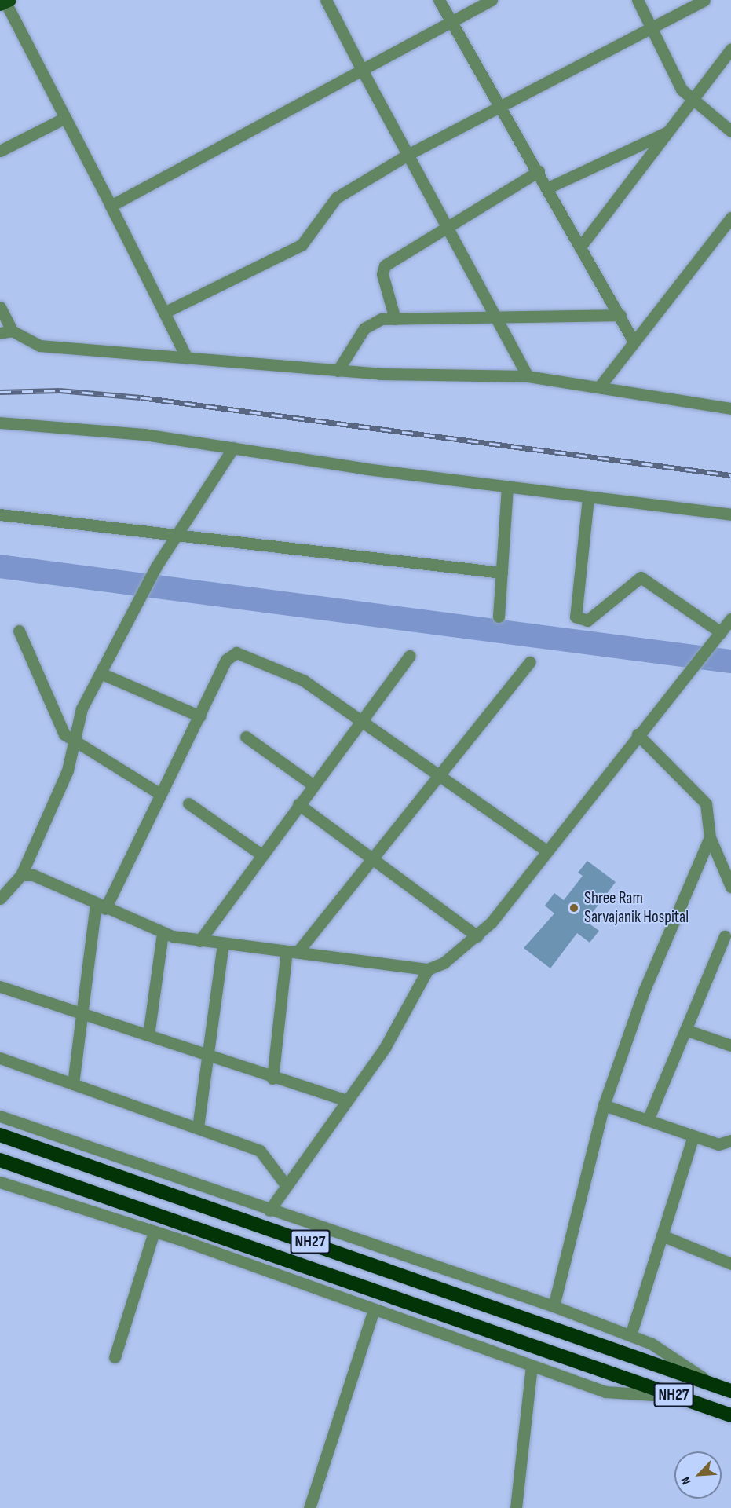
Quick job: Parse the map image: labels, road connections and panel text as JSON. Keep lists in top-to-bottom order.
{
  "streets": {
    "highway": ["NH27"]
  },
  "places": ["Shree Ram Sarvajanik Hospital"],
  "north": "bottom left"
}
